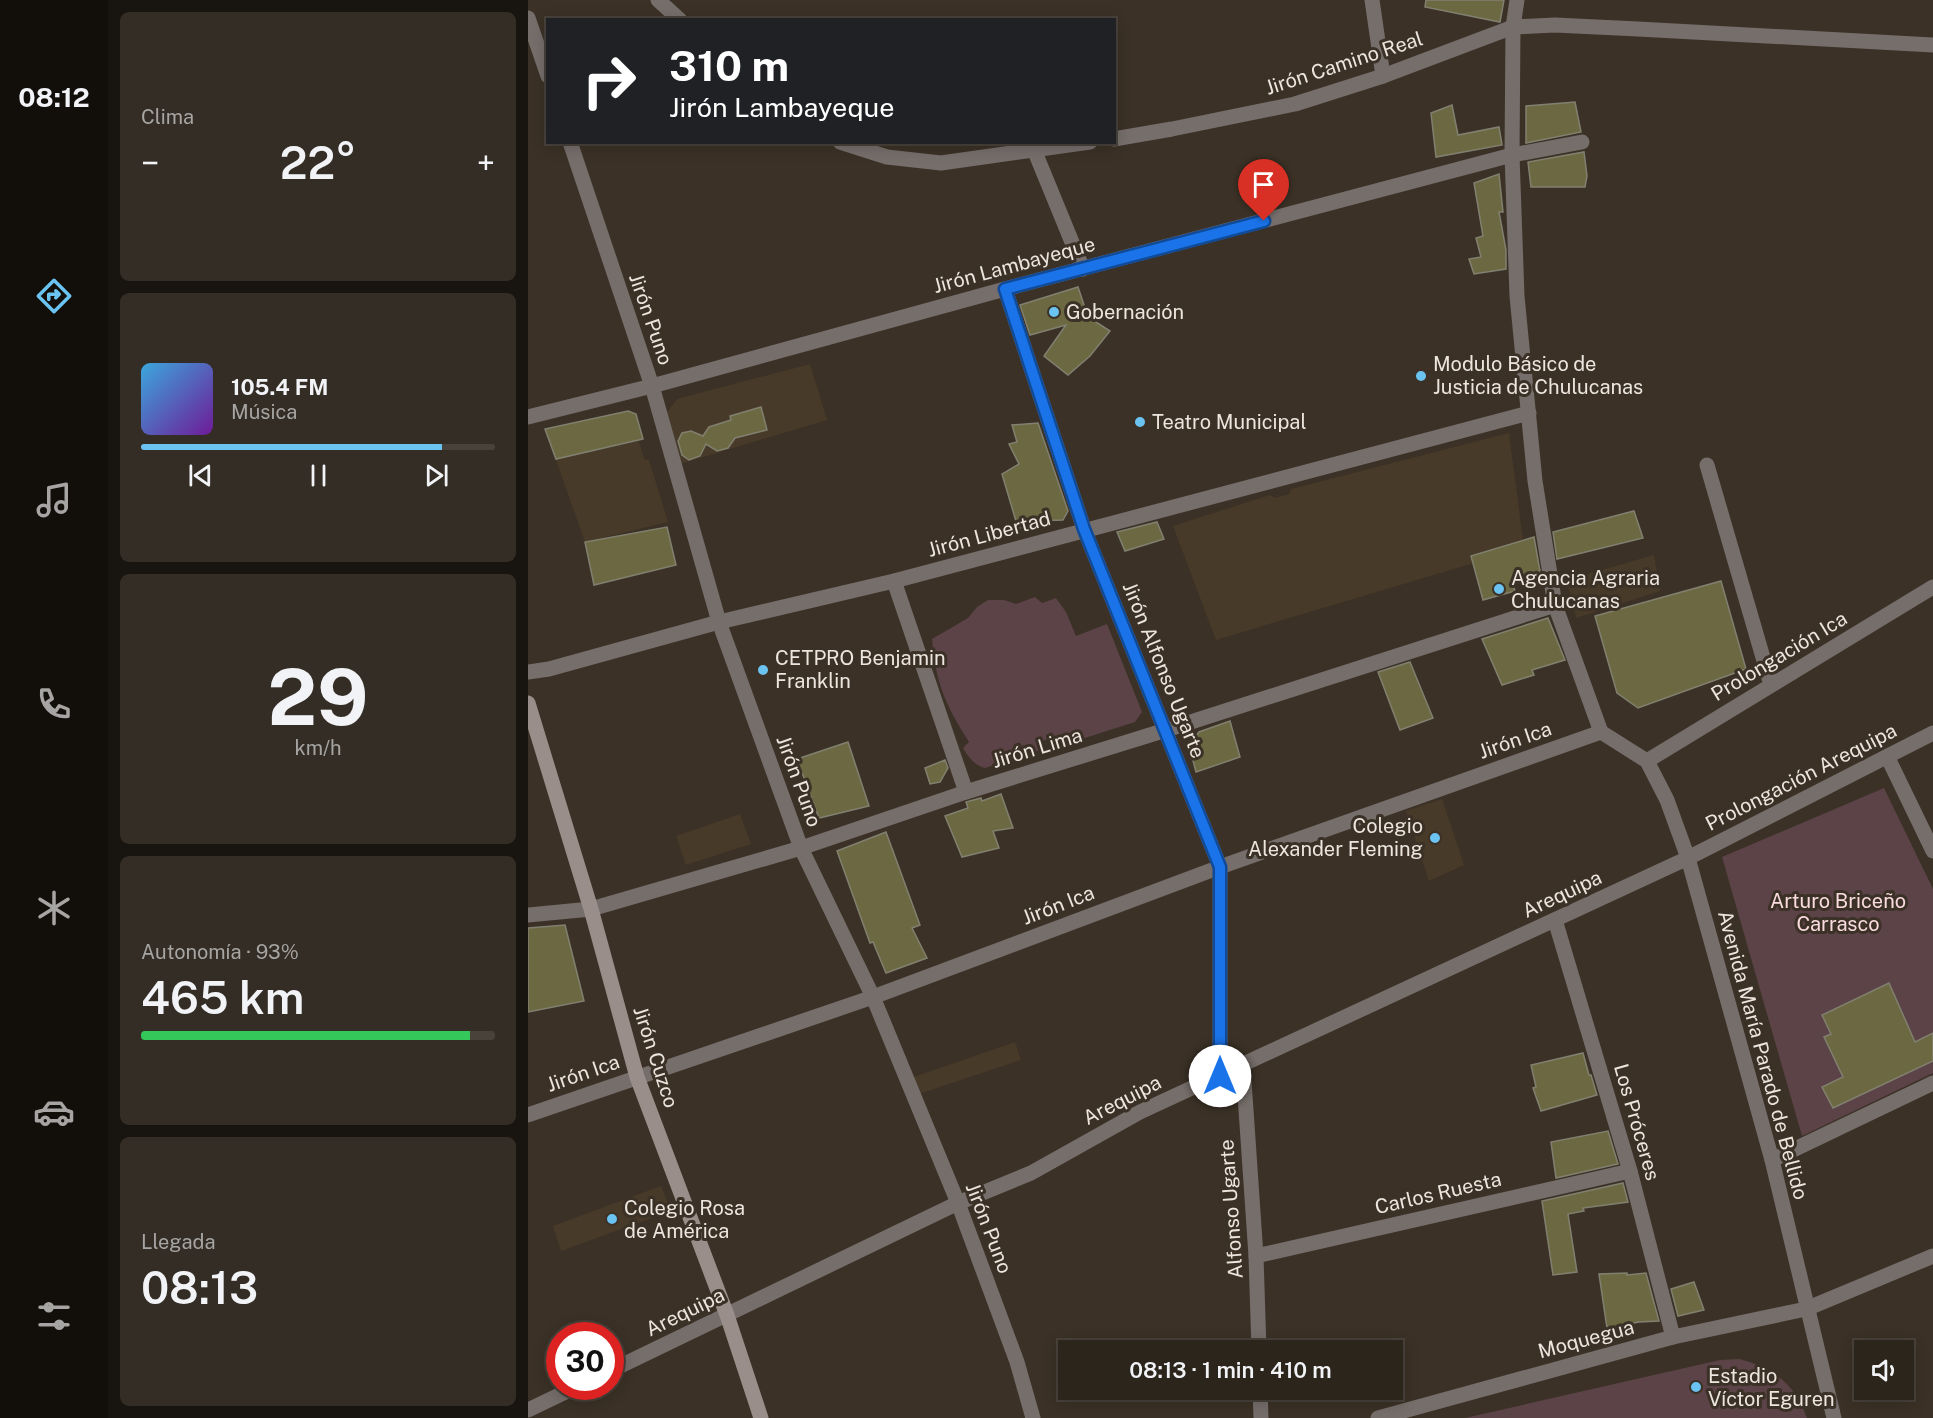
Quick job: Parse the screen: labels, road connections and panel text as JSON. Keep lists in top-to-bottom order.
{
  "streets": {
    "street": [
      "Jirón Camino Real",
      "Jirón Lambayeque",
      "Jirón Puno",
      "Jirón Libertad",
      "Prolongación Ica",
      "Jirón Alfonso Ugarte",
      "Jirón Ica",
      "Jirón Lima",
      "Prolongación Arequipa",
      "Arequipa",
      "Avenida María Parado de Bellido",
      "Jirón Cuzco",
      "Los Próceres",
      "Carlos Ruesta",
      "Alfonso Ugarte",
      "Moquegua"
    ]
  },
  "crossings": [
    ["Jirón Lambayeque", "Jirón Puno"],
    ["Jirón Lambayeque", "Jirón Alfonso Ugarte"],
    ["Jirón Puno", "Jirón Libertad"],
    ["Jirón Puno", "Jirón Ica"],
    ["Jirón Puno", "Jirón Lima"],
    ["Jirón Puno", "Arequipa"],
    ["Jirón Libertad", "Jirón Alfonso Ugarte"],
    ["Prolongación Ica", "Avenida María Parado de Bellido"],
    ["Jirón Alfonso Ugarte", "Jirón Ica"],
    ["Jirón Alfonso Ugarte", "Jirón Lima"],
    ["Jirón Alfonso Ugarte", "Arequipa"],
    ["Jirón Ica", "Jirón Cuzco"],
    ["Jirón Lima", "Jirón Cuzco"],
    ["Prolongación Arequipa", "Arequipa"],
    ["Prolongación Arequipa", "Avenida María Parado de Bellido"],
    ["Arequipa", "Avenida María Parado de Bellido"],
    ["Arequipa", "Jirón Cuzco"],
    ["Arequipa", "Los Próceres"],
    ["Arequipa", "Alfonso Ugarte"],
    ["Avenida María Parado de Bellido", "Moquegua"],
    ["Los Próceres", "Carlos Ruesta"],
    ["Los Próceres", "Moquegua"],
    ["Carlos Ruesta", "Alfonso Ugarte"]
  ],
  "parks": ["Arturo Briceño Carrasco"],
  "places": [
    "Gobernación",
    "Modulo Básico de Justicia de Chulucanas",
    "Teatro Municipal",
    "Agencia Agraria Chulucanas",
    "CETPRO Benjamin Franklin",
    "Colegio Alexander Fleming",
    "Colegio Rosa de América",
    "Estadio Víctor Eguren"
  ],
  "page": {
    "tabs": "08:12",
    "tile": [
      "Clima",
      ["29", "km/h"],
      ["Autonomía · 93%", "465 km"],
      ["Llegada", "08:13"]
    ],
    "turn": ["310 m", "Jirón Lambayeque"],
    "heat": ["−", "22°", "+"],
    "song": ["105.4 FM", "Música"],
    "limit": "30",
    "trip": "08:13 · 1 min · 410 m"
  }
}
